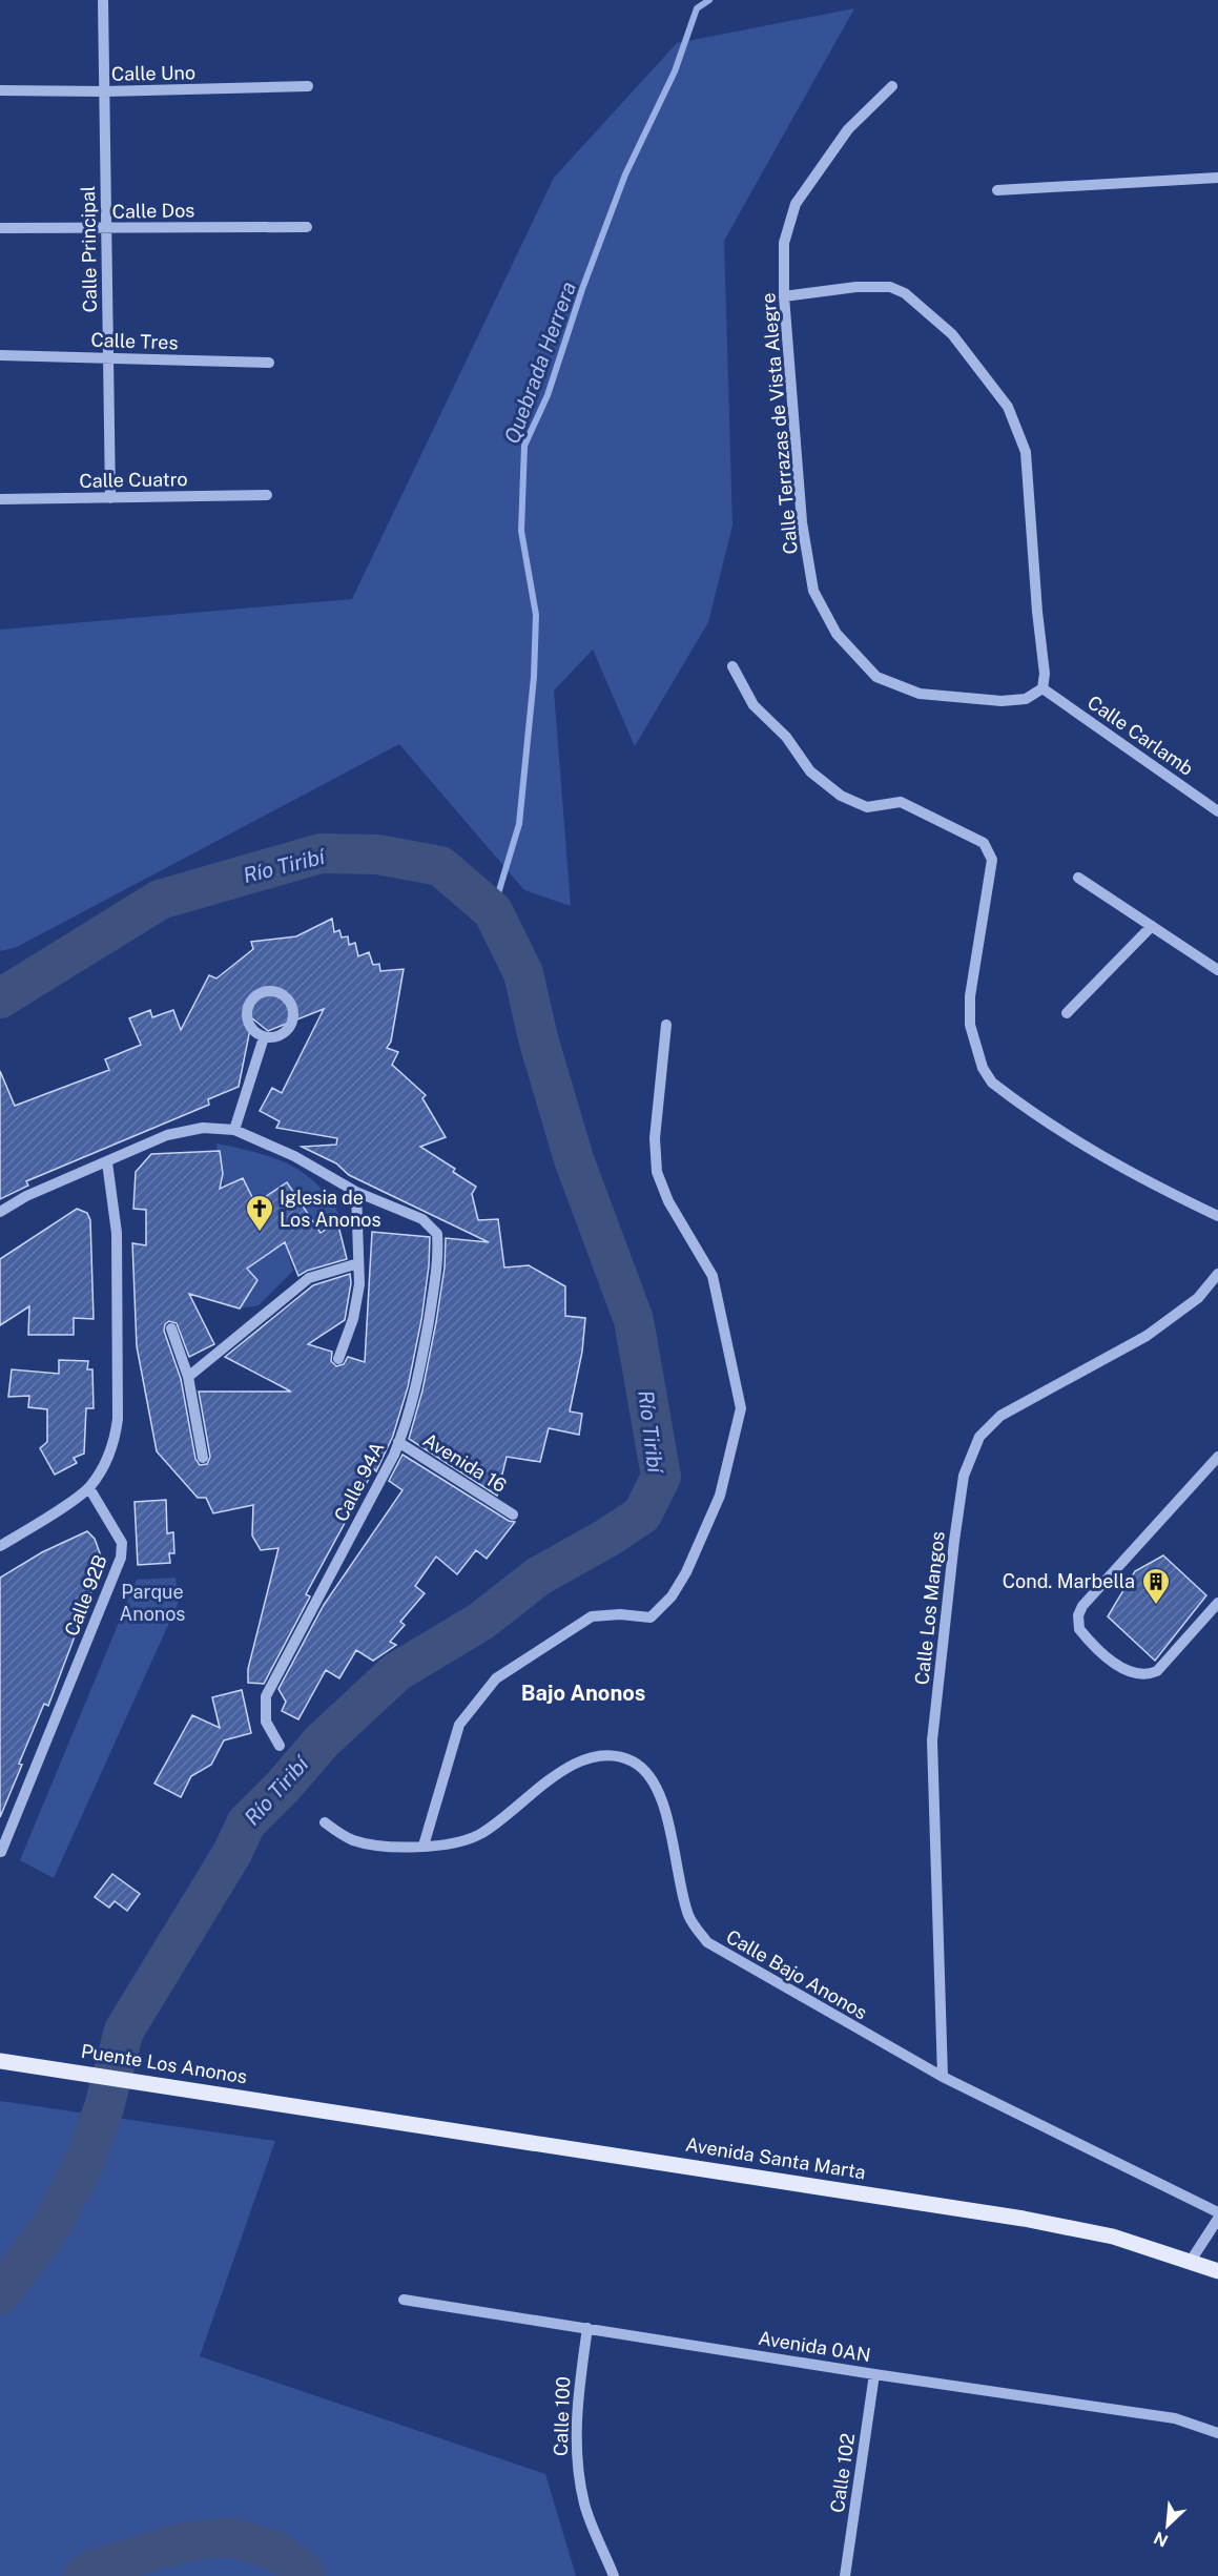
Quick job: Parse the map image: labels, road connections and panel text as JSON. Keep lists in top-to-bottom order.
{
  "streets": {
    "main road": ["Puente Los Anonos", "Avenida Santa Marta"],
    "street": [
      "Calle Uno",
      "Calle Dos",
      "Calle Principal",
      "Calle Tres",
      "Calle Terrazas de Vista Alegre",
      "Calle Cuatro",
      "Calle Carlamb",
      "Avenida 16",
      "Calle 94A",
      "Calle 92B",
      "Calle Los Mangos",
      "Calle Bajo Anonos",
      "Avenida 0AN",
      "Calle 100",
      "Calle 102"
    ]
  },
  "crossings": [
    ["Calle Uno", "Calle Principal"],
    ["Calle Dos", "Calle Principal"],
    ["Calle Principal", "Calle Tres"],
    ["Calle Principal", "Calle Cuatro"],
    ["Calle Terrazas de Vista Alegre", "Calle Carlamb"],
    ["Avenida 16", "Calle 94A"],
    ["Calle Los Mangos", "Calle Bajo Anonos"],
    ["Puente Los Anonos", "Avenida Santa Marta"],
    ["Avenida 0AN", "Calle 100"],
    ["Avenida 0AN", "Calle 102"]
  ],
  "districts": ["Bajo Anonos"],
  "water": ["Quebrada Herrera", "Río Tiribí"],
  "parks": ["Parque Anonos"],
  "places": {
    "church": ["Iglesia de Los Anonos"],
    "building": ["Cond. Marbella"]
  },
  "north": "bottom left"
}
